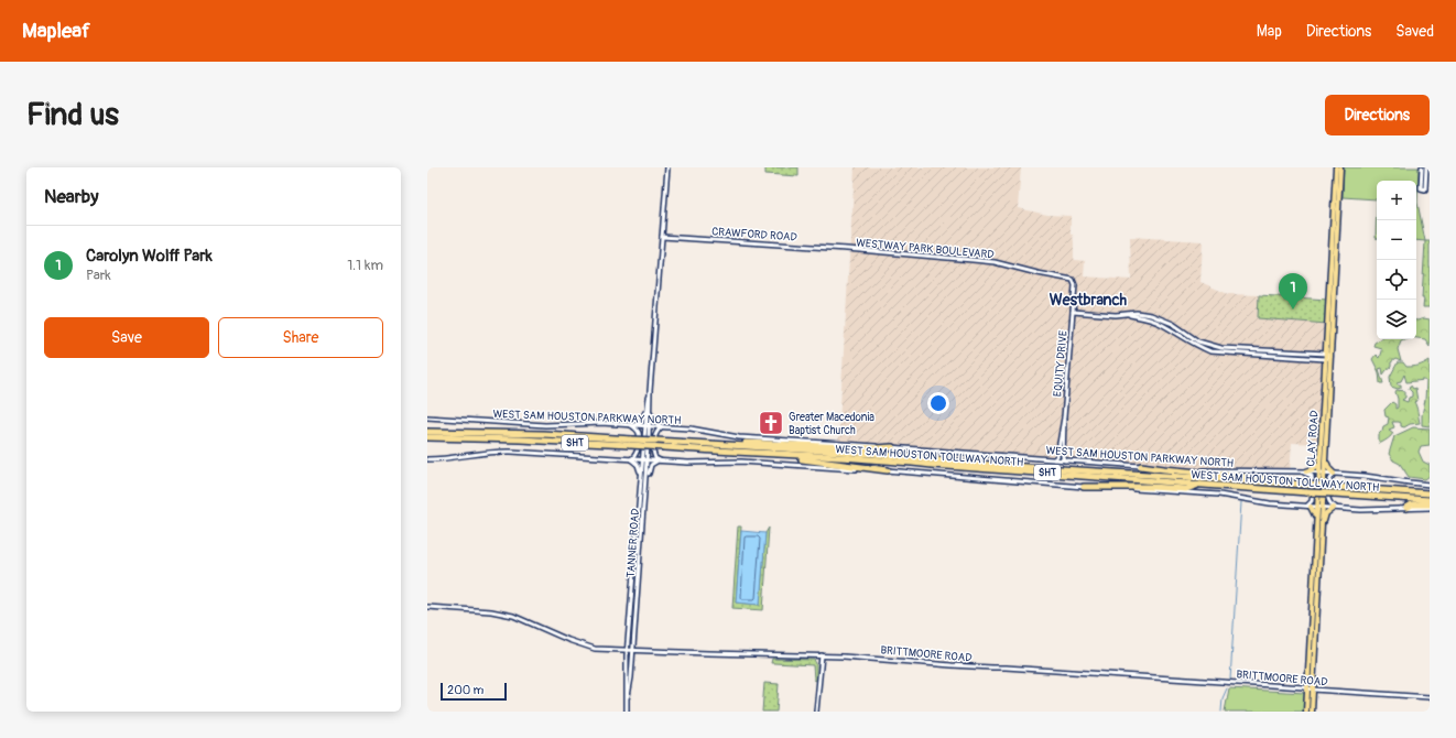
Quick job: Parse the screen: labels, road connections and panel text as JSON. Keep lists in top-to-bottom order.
{
  "streets": {
    "highway": ["SHT", "WEST SAM HOUSTON TOLLWAY NORTH"],
    "main road": [
      "CRAWFORD ROAD",
      "WESTWAY PARK BOULEVARD",
      "EQUITY DRIVE",
      "WEST SAM HOUSTON PARKWAY NORTH",
      "CLAY ROAD",
      "TANNER ROAD",
      "BRITTMOORE ROAD"
    ]
  },
  "crossings": [
    ["CRAWFORD ROAD", "WESTWAY PARK BOULEVARD"],
    ["CRAWFORD ROAD", "TANNER ROAD"],
    ["WESTWAY PARK BOULEVARD", "EQUITY DRIVE"],
    ["EQUITY DRIVE", "WEST SAM HOUSTON PARKWAY NORTH"],
    ["WEST SAM HOUSTON PARKWAY NORTH", "CLAY ROAD"],
    ["WEST SAM HOUSTON PARKWAY NORTH", "TANNER ROAD"],
    ["CLAY ROAD", "BRITTMOORE ROAD"],
    ["SHT", "WEST SAM HOUSTON TOLLWAY NORTH"],
    ["TANNER ROAD", "BRITTMOORE ROAD"]
  ],
  "districts": ["Westbranch"],
  "places": {
    "church": ["Greater Macedonia Baptist Church"]
  },
  "scale_bar": "200 m",
  "page": {
    "header": "Mapleaf",
    "nav": ["Map", "Directions", "Saved"],
    "buttons": [
      "Directions",
      ["Save", "Share"]
    ],
    "title": "Find us",
    "heading": "Nearby",
    "map_buttons": ["+", "−"],
    "list": [
      {
        "mark": "1",
        "name": "Carolyn Wolff Park",
        "note": "Park",
        "value": "1.1 km"
      }
    ],
    "pins": "1",
    "scale": "200 m"
  }
}
